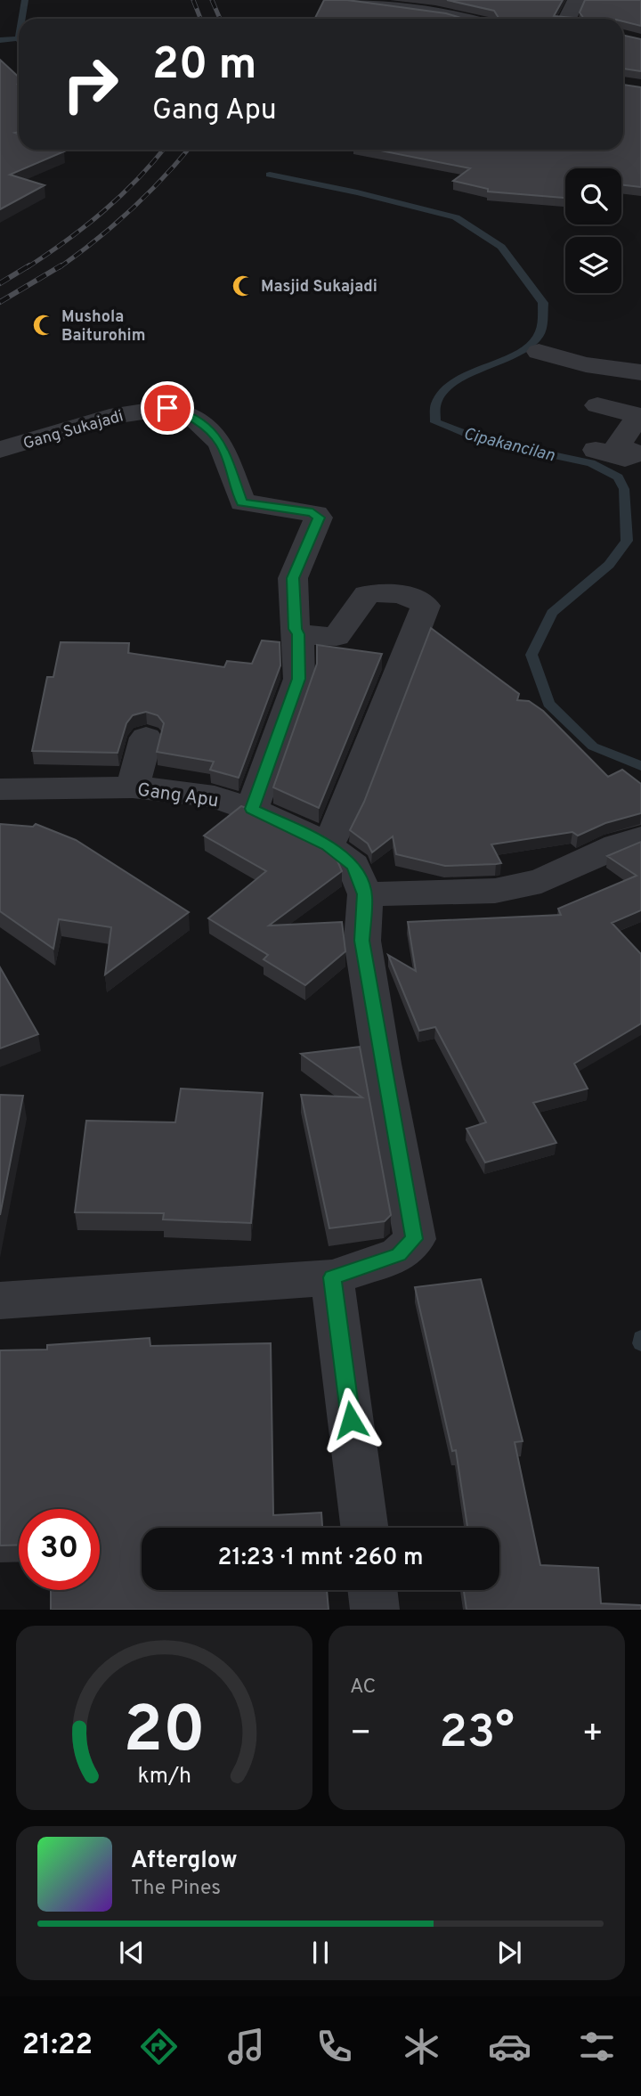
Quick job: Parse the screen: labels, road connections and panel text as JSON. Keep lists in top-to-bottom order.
{
  "streets": {
    "street": ["Gang Sukajadi", "Gang Apu"]
  },
  "water": ["Cipakancilan"],
  "places": {
    "mosque": ["Masjid Sukajadi", "Mushola Baiturohim"]
  },
  "page": {
    "turn": ["20 m", "Gang Apu"],
    "limit": "30",
    "trip": "21:23 · 1 mnt · 260 m",
    "tile": "AC",
    "heat": ["−", "23°", "+"],
    "song": ["Afterglow", "The Pines"],
    "tabs": "21:22",
    "gauge": ["20", "km/h"]
  }
}
